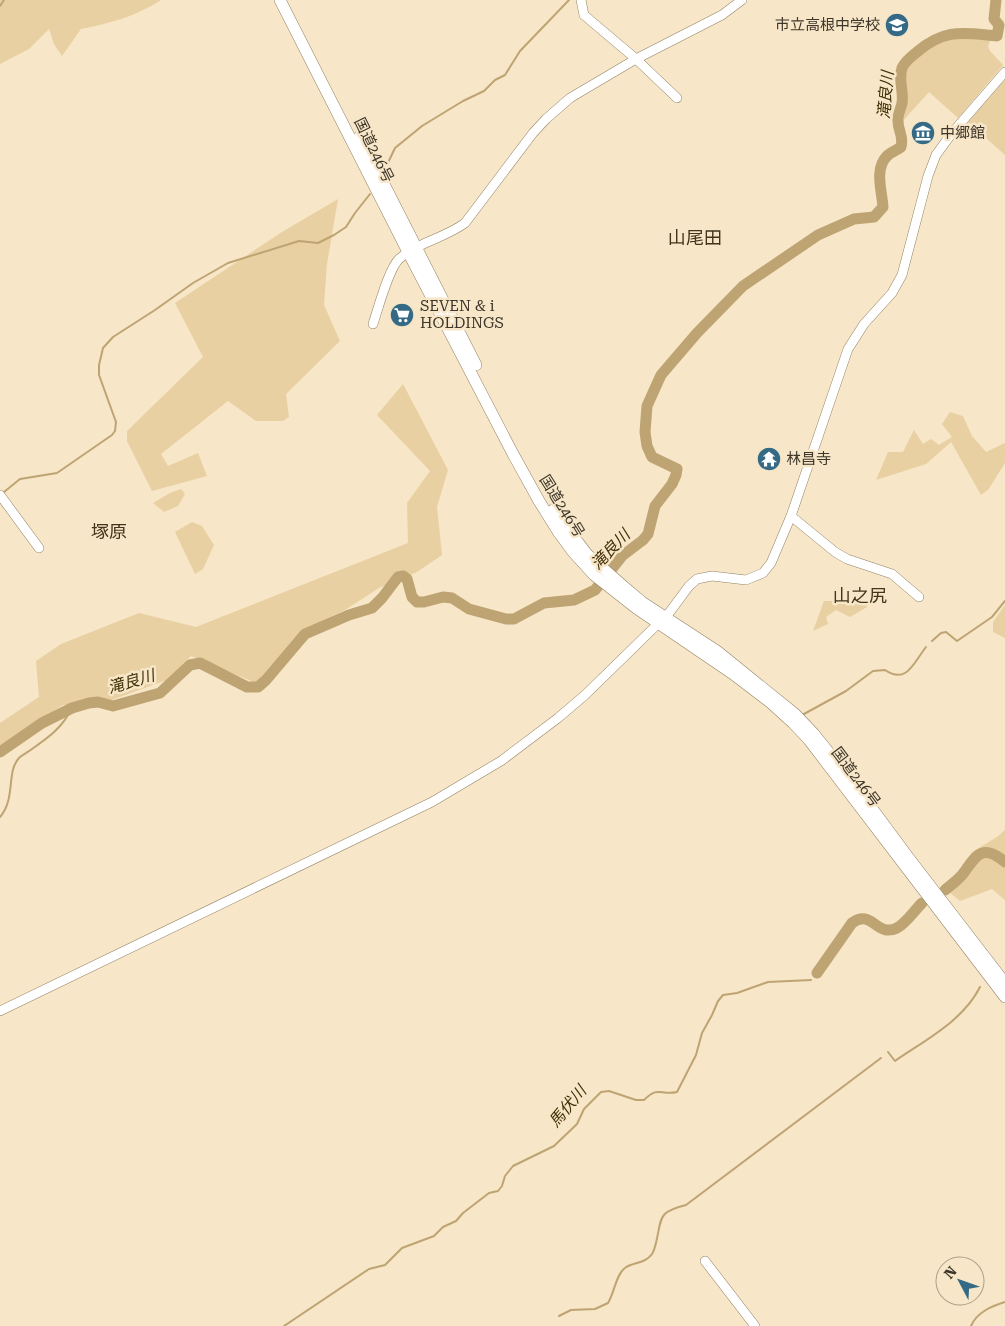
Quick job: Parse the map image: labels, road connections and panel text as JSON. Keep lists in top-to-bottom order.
{
  "streets": {
    "highway": ["国道246号"]
  },
  "districts": ["山尾田", "塚原", "山之尻"],
  "water": ["滝良川", "馬伏川"],
  "places": {
    "school or university": ["市立高根中学校"],
    "museum": ["中郷館"],
    "supermarket": ["SEVEN & i HOLDINGS"],
    "temple": ["林昌寺"]
  },
  "north": "top left"
}
